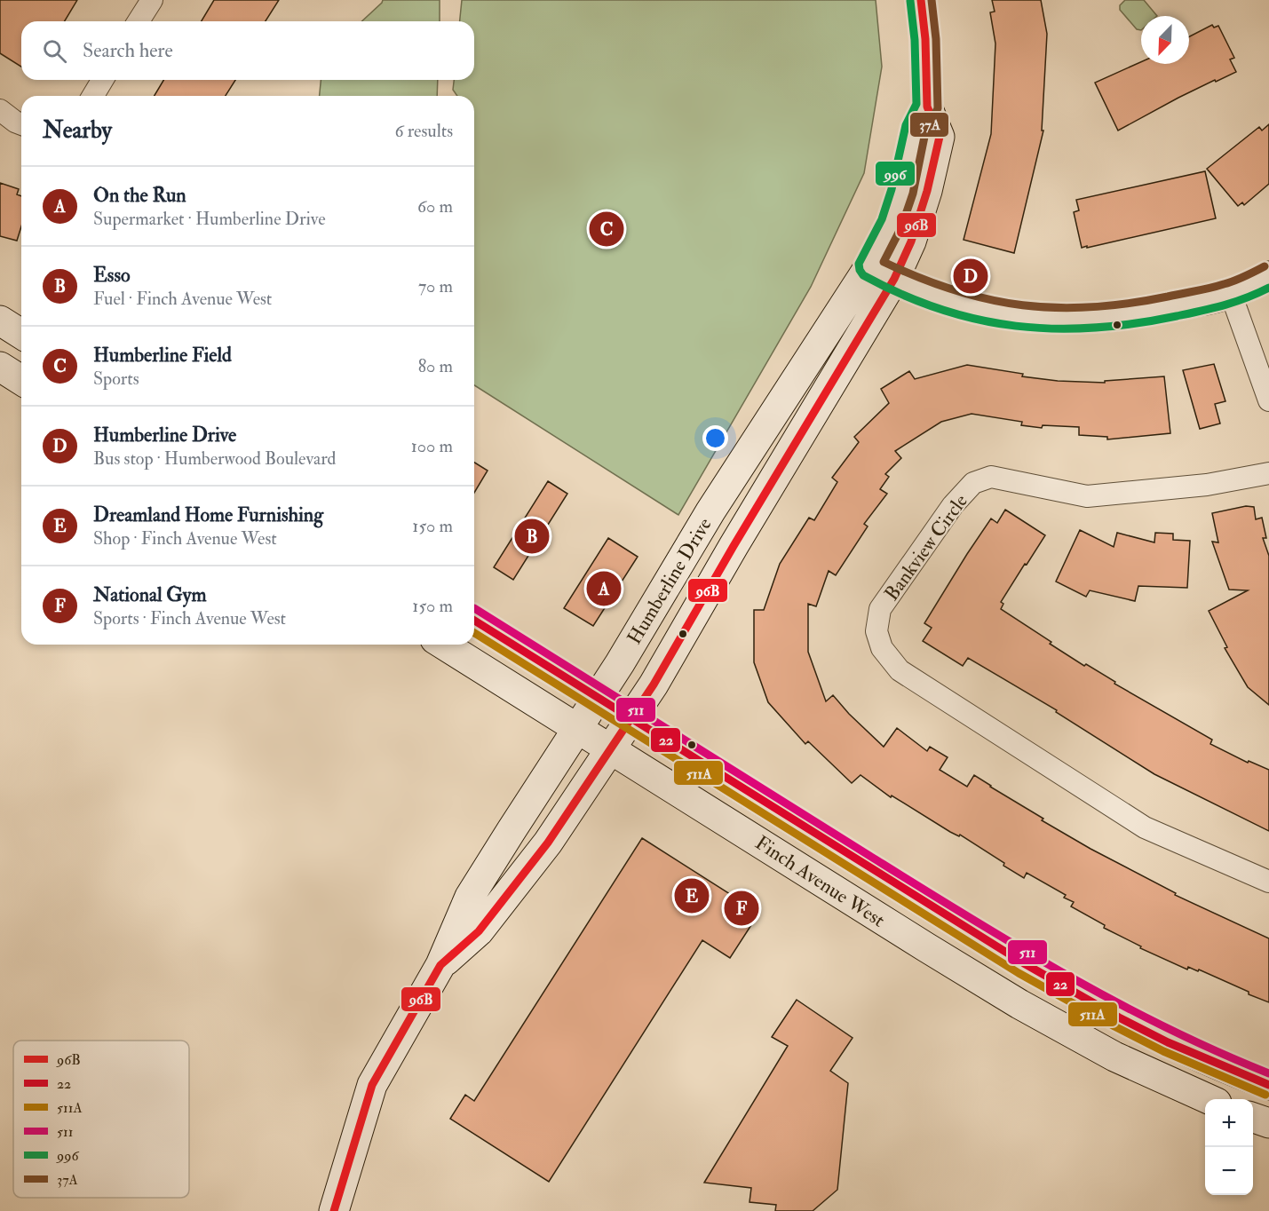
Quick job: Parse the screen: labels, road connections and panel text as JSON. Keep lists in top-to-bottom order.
{
  "streets": {
    "street": ["Bankview Circle", "Humberline Drive", "Finch Avenue West"]
  },
  "crossings": [
    ["Humberline Drive", "Finch Avenue West"]
  ],
  "lines": [
    "transit line 96B",
    "transit line 37A",
    "transit line 996",
    "transit line 511",
    "transit line 22",
    "transit line 511A"
  ],
  "legend": [
    "96B",
    "22",
    "511A",
    "511",
    "996",
    "37A"
  ],
  "north": "bottom left",
  "page": {
    "search": "Search here",
    "heading": ["Nearby", "6 results"],
    "list": [
      {
        "mark": "A",
        "name": "On the Run",
        "note": "Supermarket · Humberline Drive",
        "value": "60 m"
      },
      {
        "mark": "B",
        "name": "Esso",
        "note": "Fuel · Finch Avenue West",
        "value": "70 m"
      },
      {
        "mark": "C",
        "name": "Humberline Field",
        "note": "Sports",
        "value": "80 m"
      },
      {
        "mark": "D",
        "name": "Humberline Drive",
        "note": "Bus stop · Humberwood Boulevard",
        "value": "100 m"
      },
      {
        "mark": "E",
        "name": "Dreamland Home Furnishing",
        "note": "Shop · Finch Avenue West",
        "value": "150 m"
      },
      {
        "mark": "F",
        "name": "National Gym",
        "note": "Sports · Finch Avenue West",
        "value": "150 m"
      }
    ],
    "pins": [
      "C",
      "D",
      "B",
      "A",
      "E",
      "F"
    ],
    "map_buttons": ["+", "−"]
  }
}
